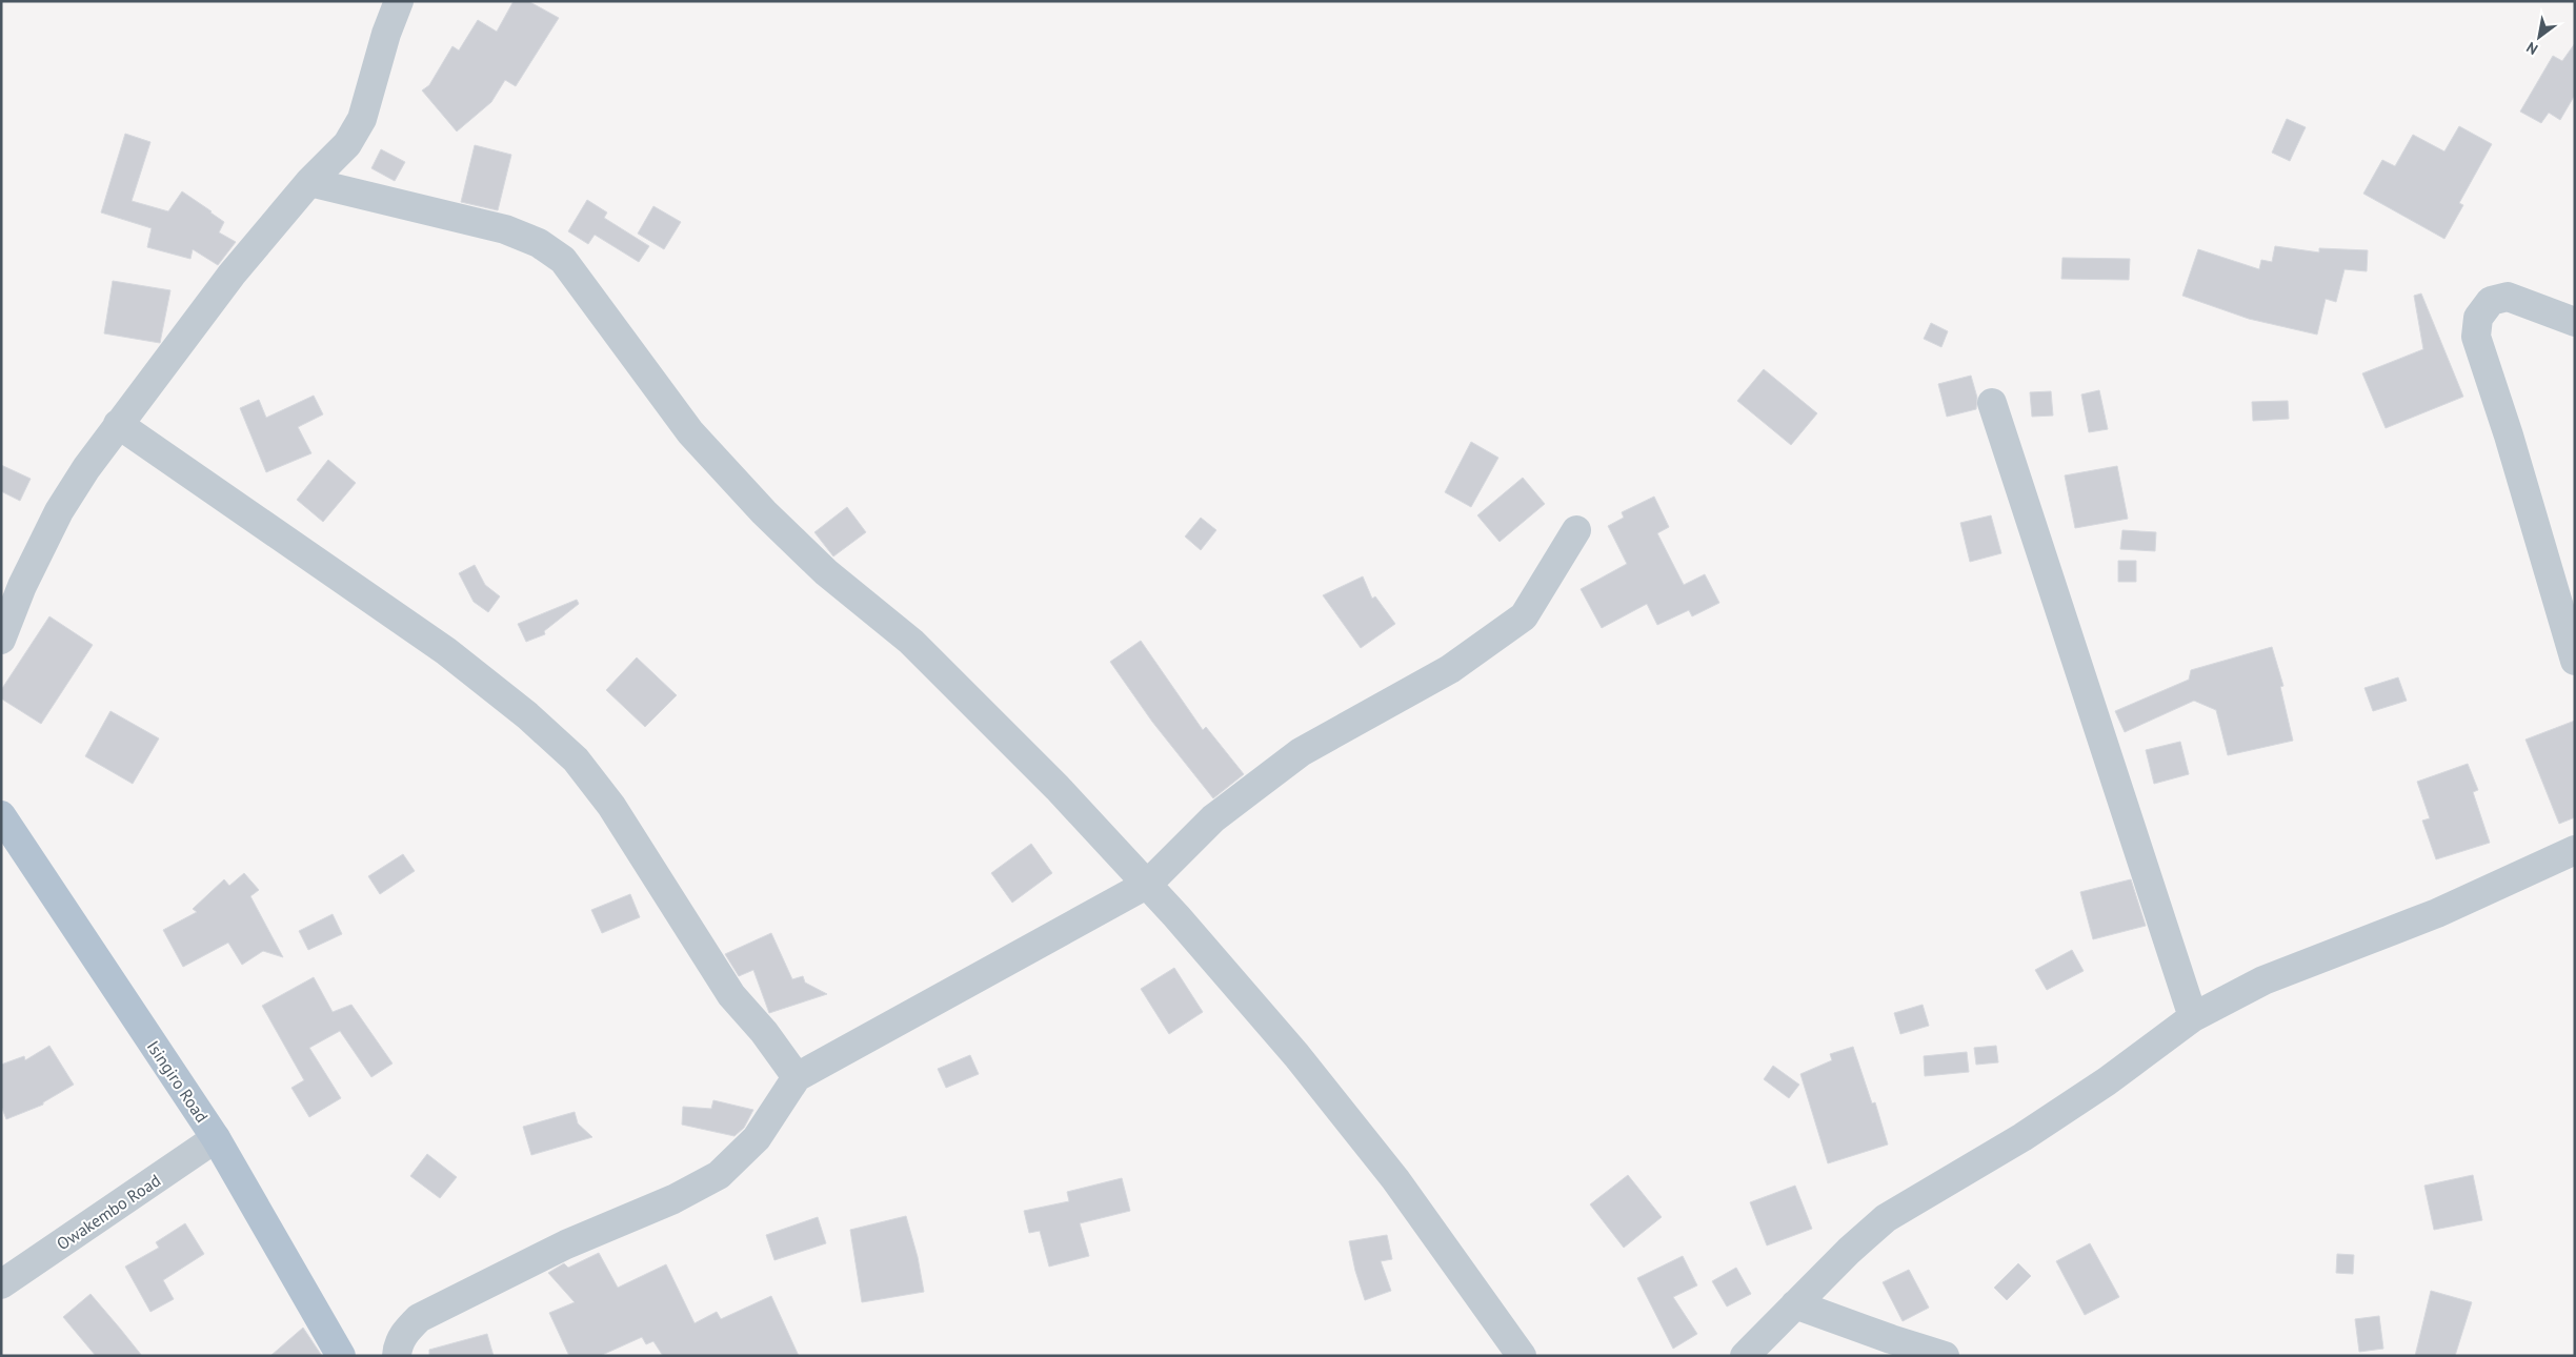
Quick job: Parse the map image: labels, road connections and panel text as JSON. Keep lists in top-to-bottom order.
{
  "streets": {
    "main road": ["Isingiro Road"],
    "street": ["Owakembo Road"]
  },
  "crossings": [
    ["Isingiro Road", "Owakembo Road"]
  ],
  "north": "bottom left"
}
